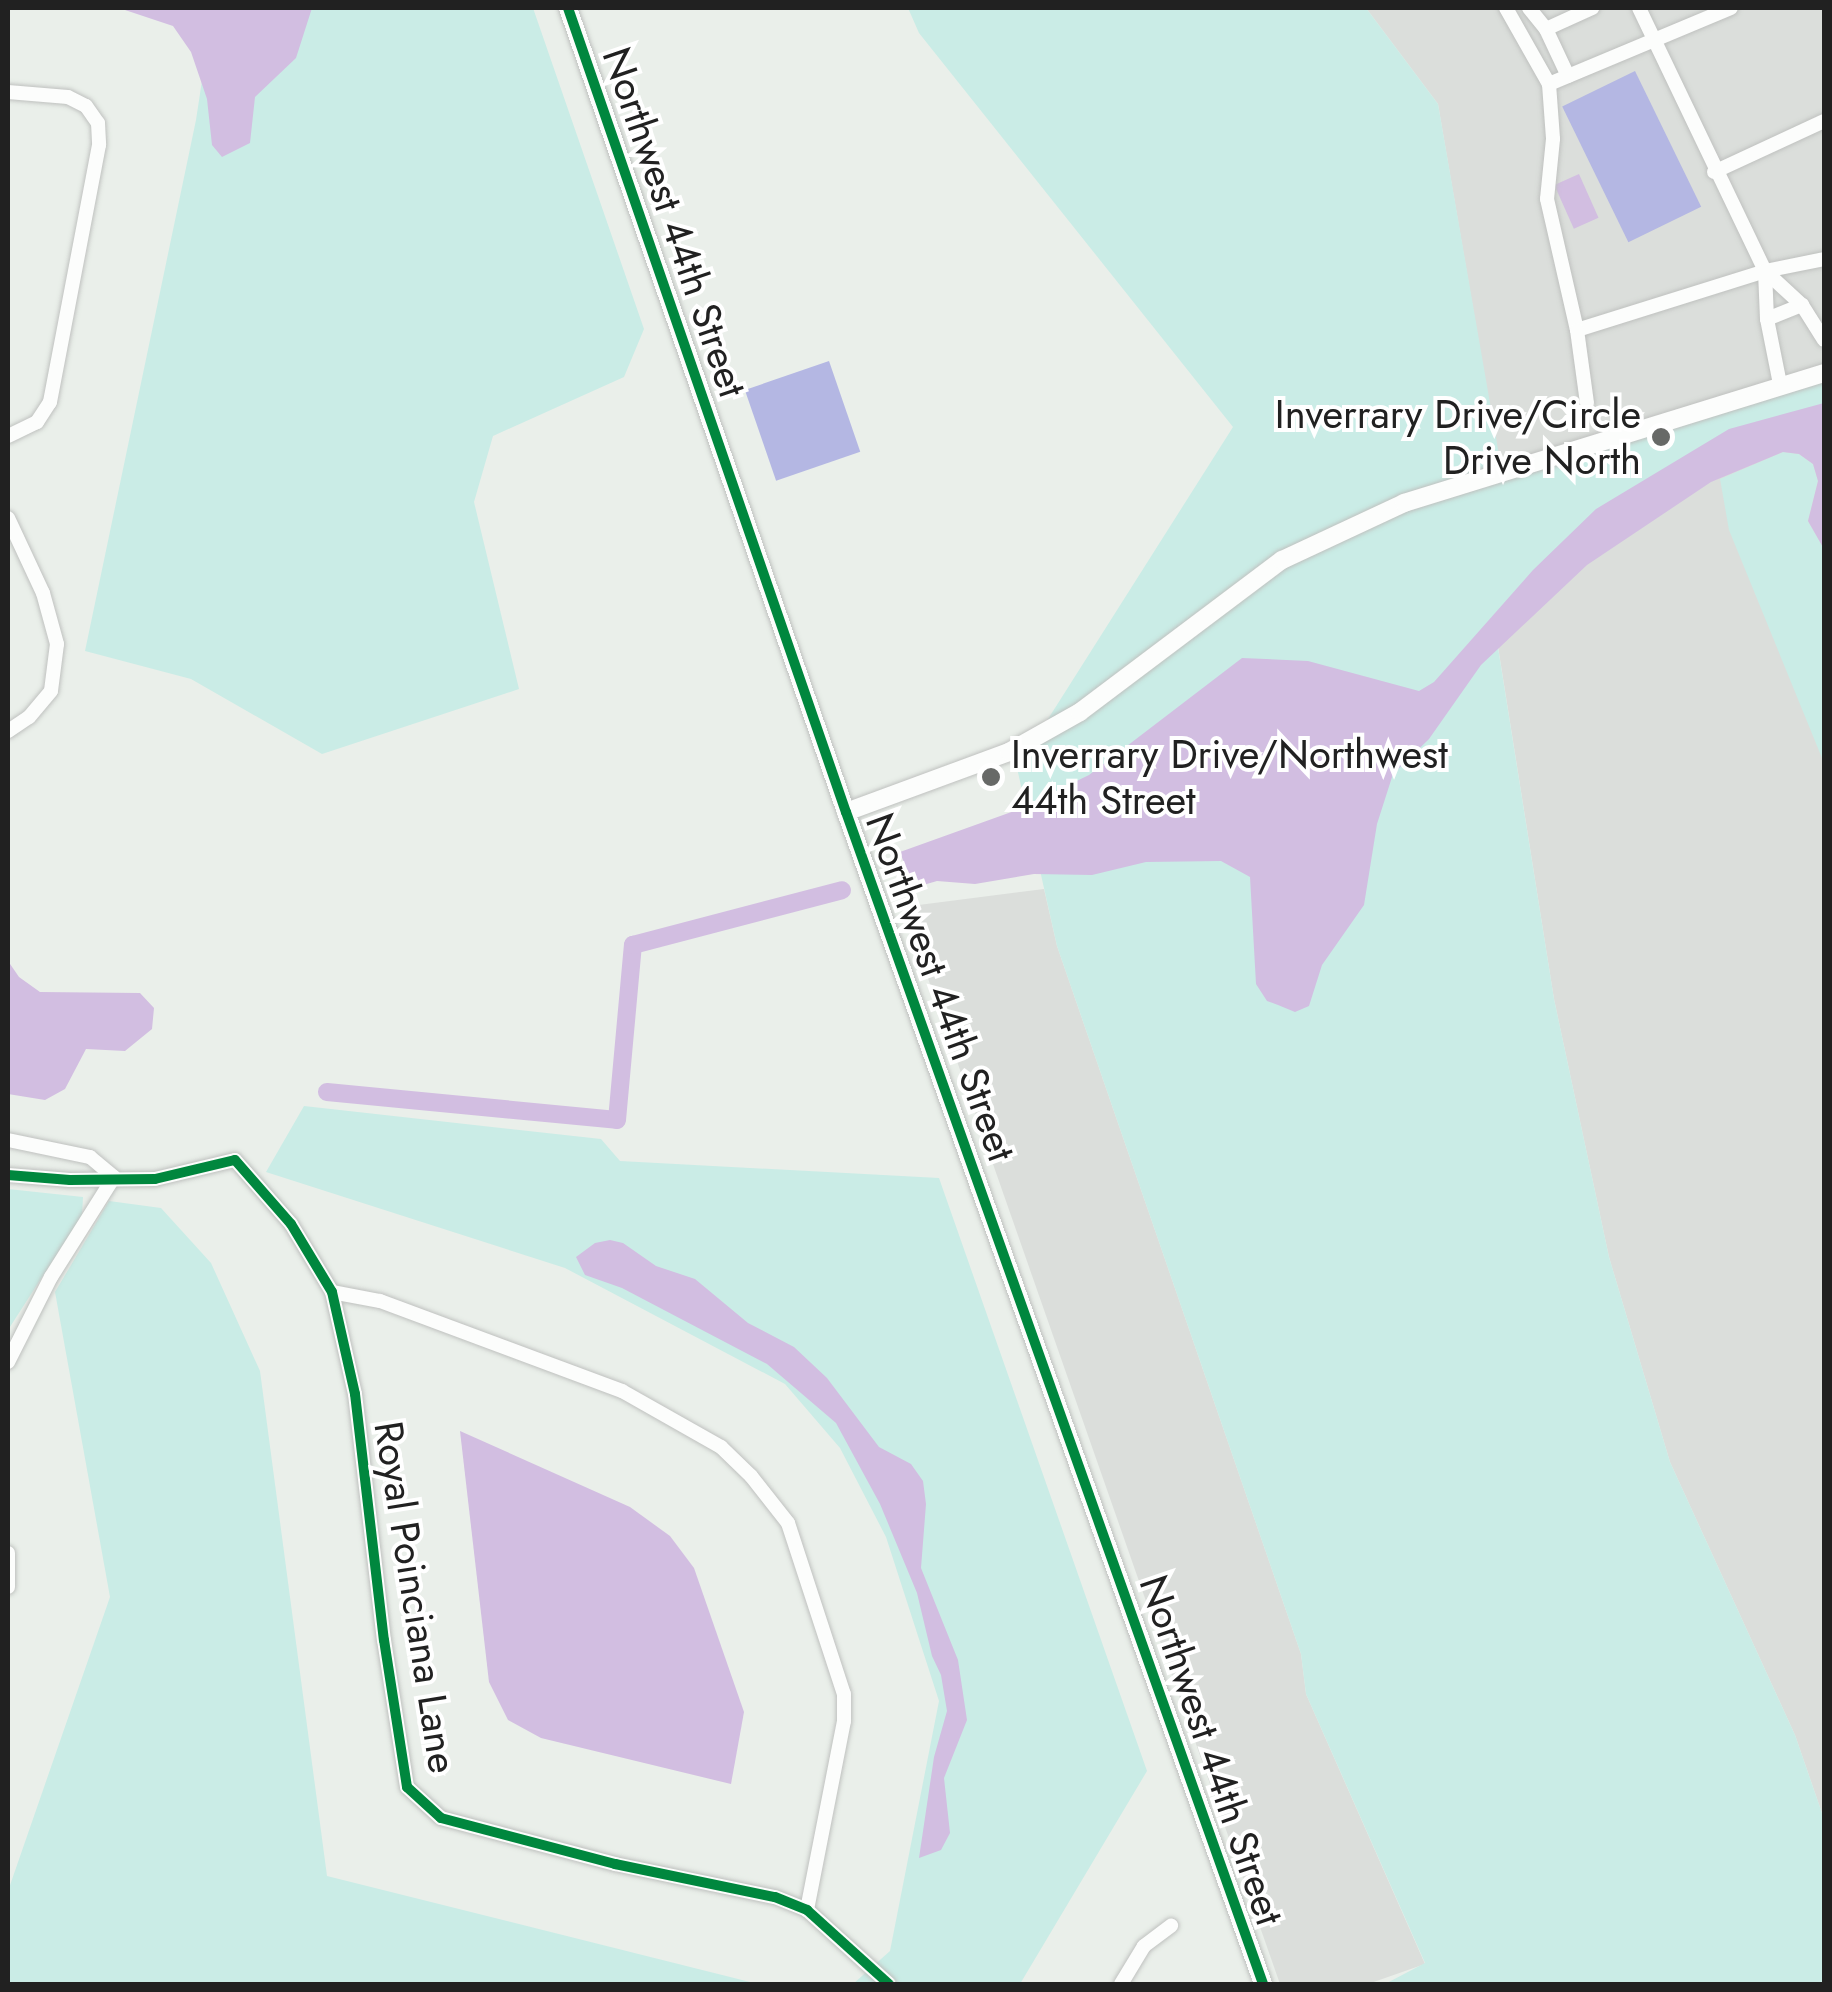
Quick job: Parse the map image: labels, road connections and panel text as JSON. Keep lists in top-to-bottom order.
{
  "streets": {
    "street": ["Northwest 44th Street", "Royal Poinciana Lane"]
  },
  "places": ["Inverrary Drive/Circle Drive North", "Inverrary Drive/Northwest 44th Street"]
}
